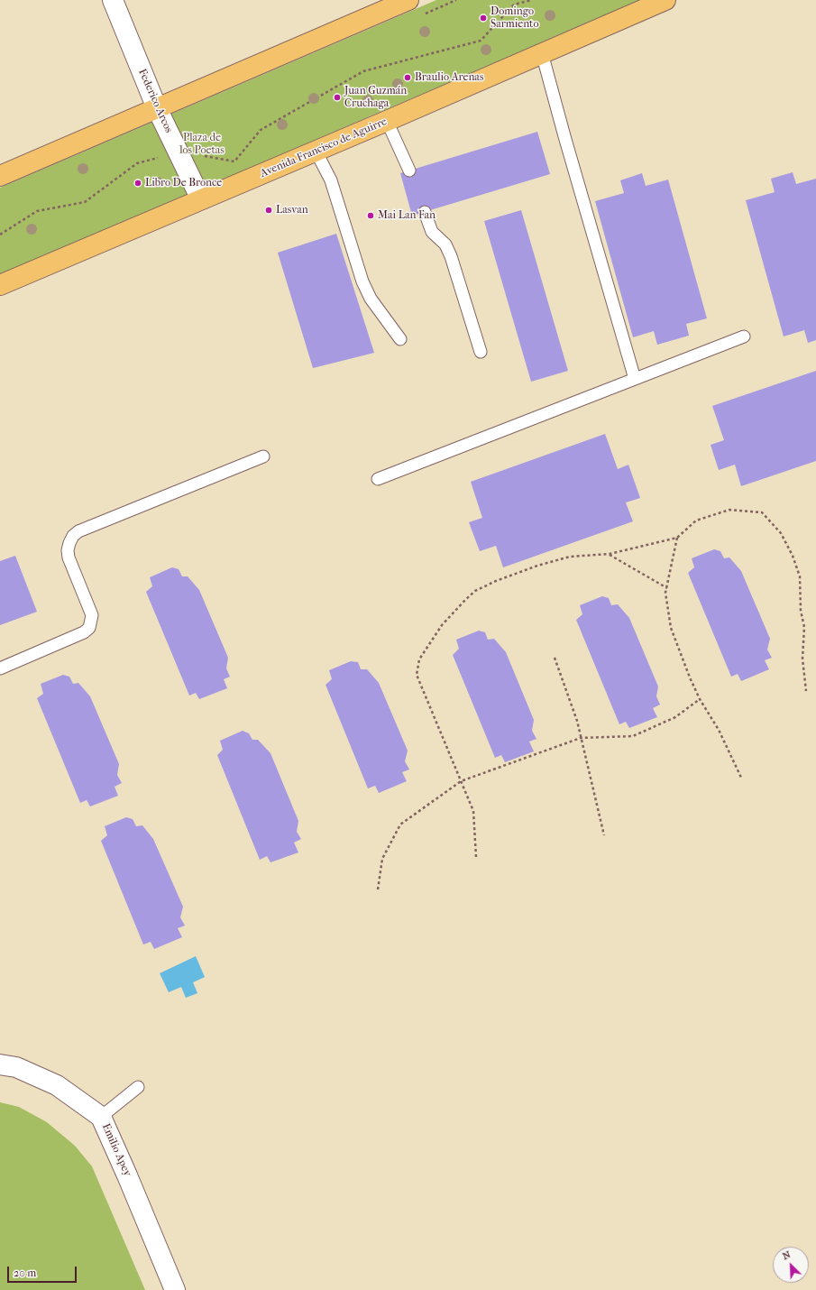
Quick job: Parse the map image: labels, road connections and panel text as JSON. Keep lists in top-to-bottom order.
{
  "streets": {
    "main road": ["Avenida Francisco de Aguirre"],
    "street": ["Federico Arcos", "Emilio Apey"]
  },
  "crossings": [
    ["Federico Arcos", "Avenida Francisco de Aguirre"]
  ],
  "parks": ["Plaza de los Poetas"],
  "places": [
    "Domingo Sarmiento",
    "Braulio Arenas",
    "Juan Guzmán Cruchaga",
    "Libro De Bronce",
    "Lasvan",
    "Mai Lan Fan"
  ],
  "scale_bar": "20 m",
  "north": "top left"
}
